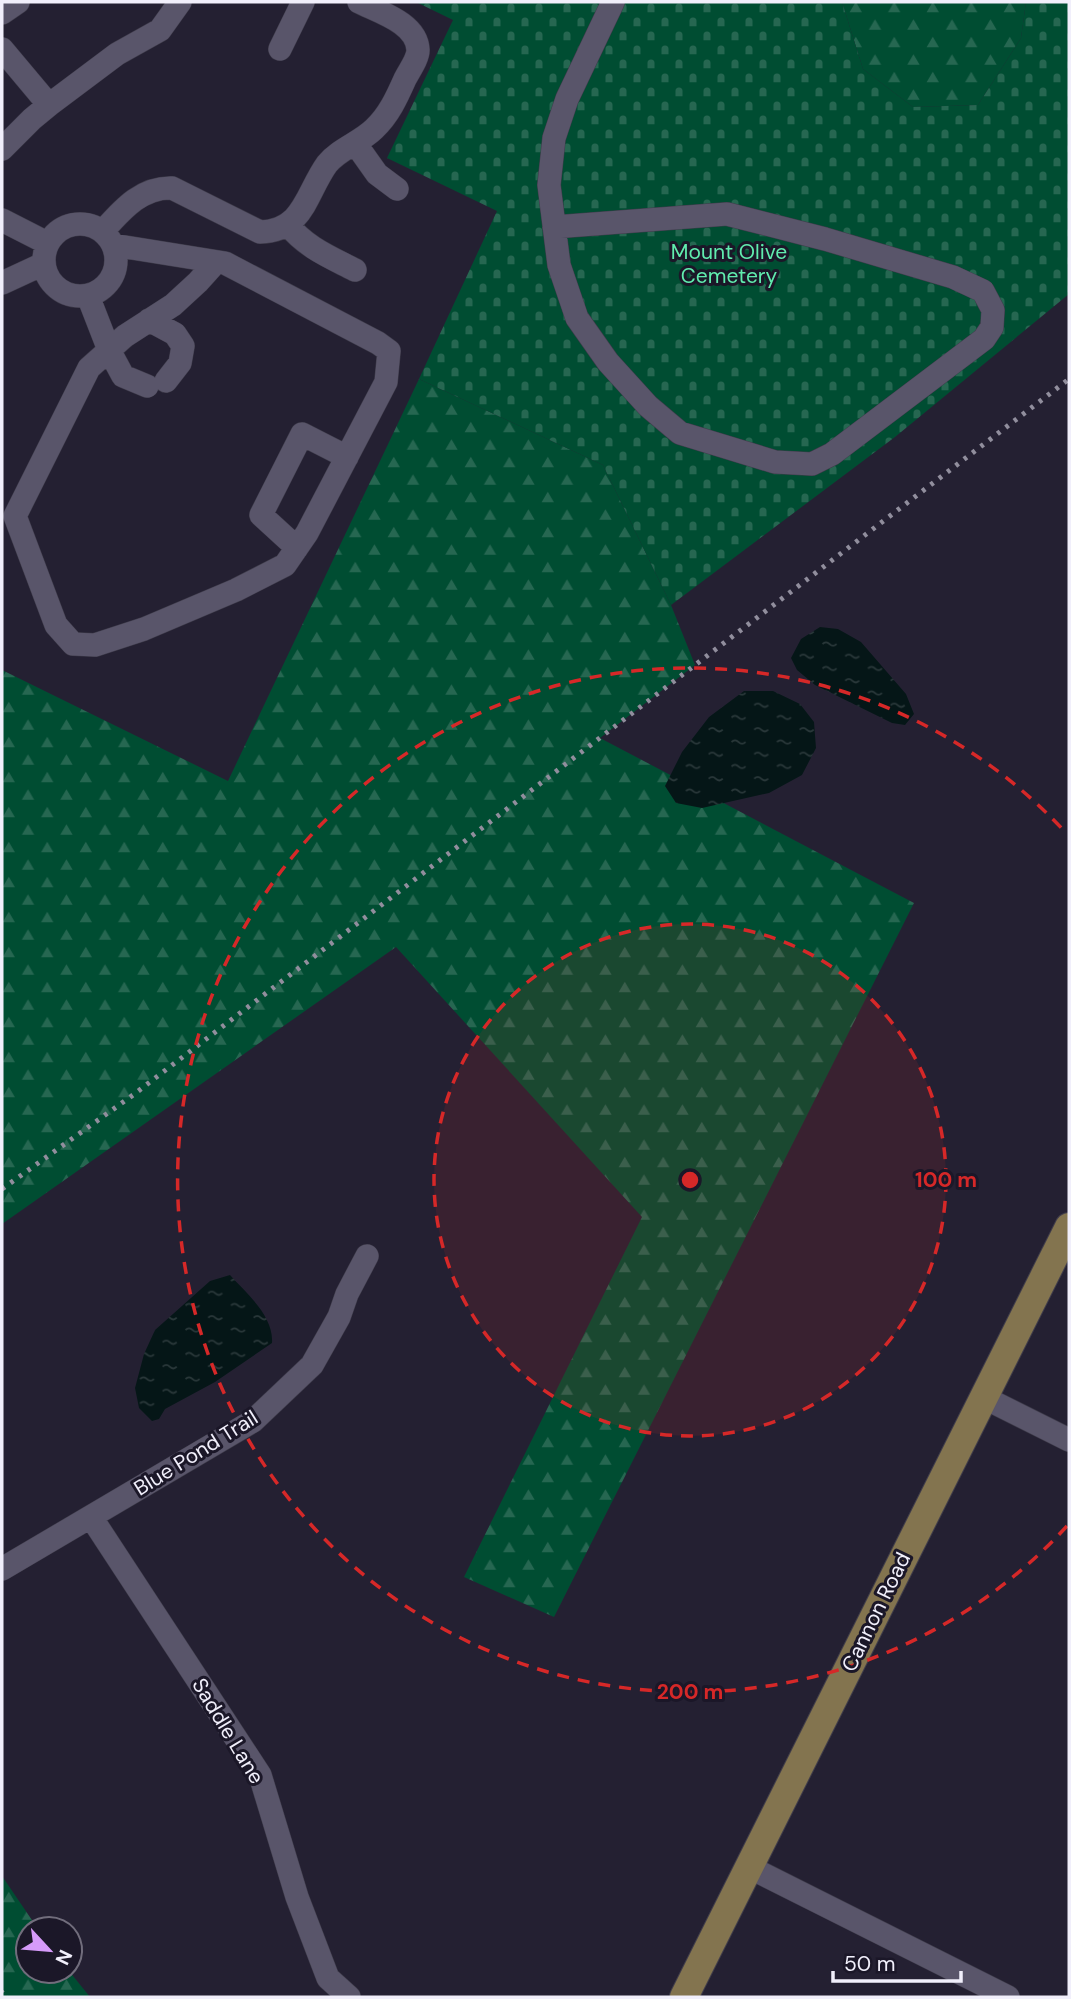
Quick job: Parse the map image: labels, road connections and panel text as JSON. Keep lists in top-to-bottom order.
{
  "streets": {
    "main road": ["Cannon Road"],
    "street": ["Blue Pond Trail", "Saddle Lane"]
  },
  "crossings": [
    ["Blue Pond Trail", "Saddle Lane"]
  ],
  "parks": ["Mount Olive Cemetery"],
  "scale_bar": "50 m",
  "north": "bottom right",
  "rings": ["100 m", "200 m"]
}
